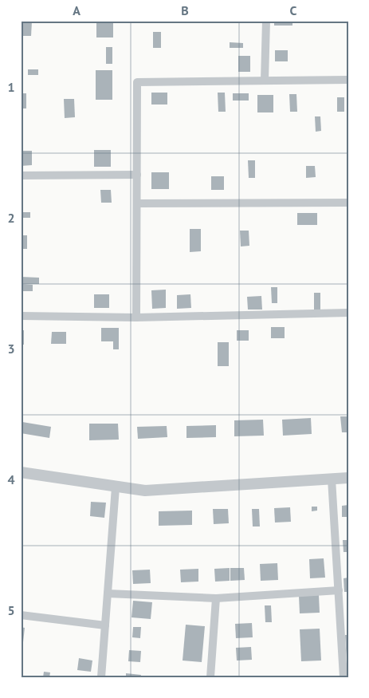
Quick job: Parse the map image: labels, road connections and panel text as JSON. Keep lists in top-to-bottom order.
{
  "grid": {
    "columns": ["A", "B", "C"],
    "rows": [
      "1",
      "2",
      "3",
      "4",
      "5"
    ]
  }
}
